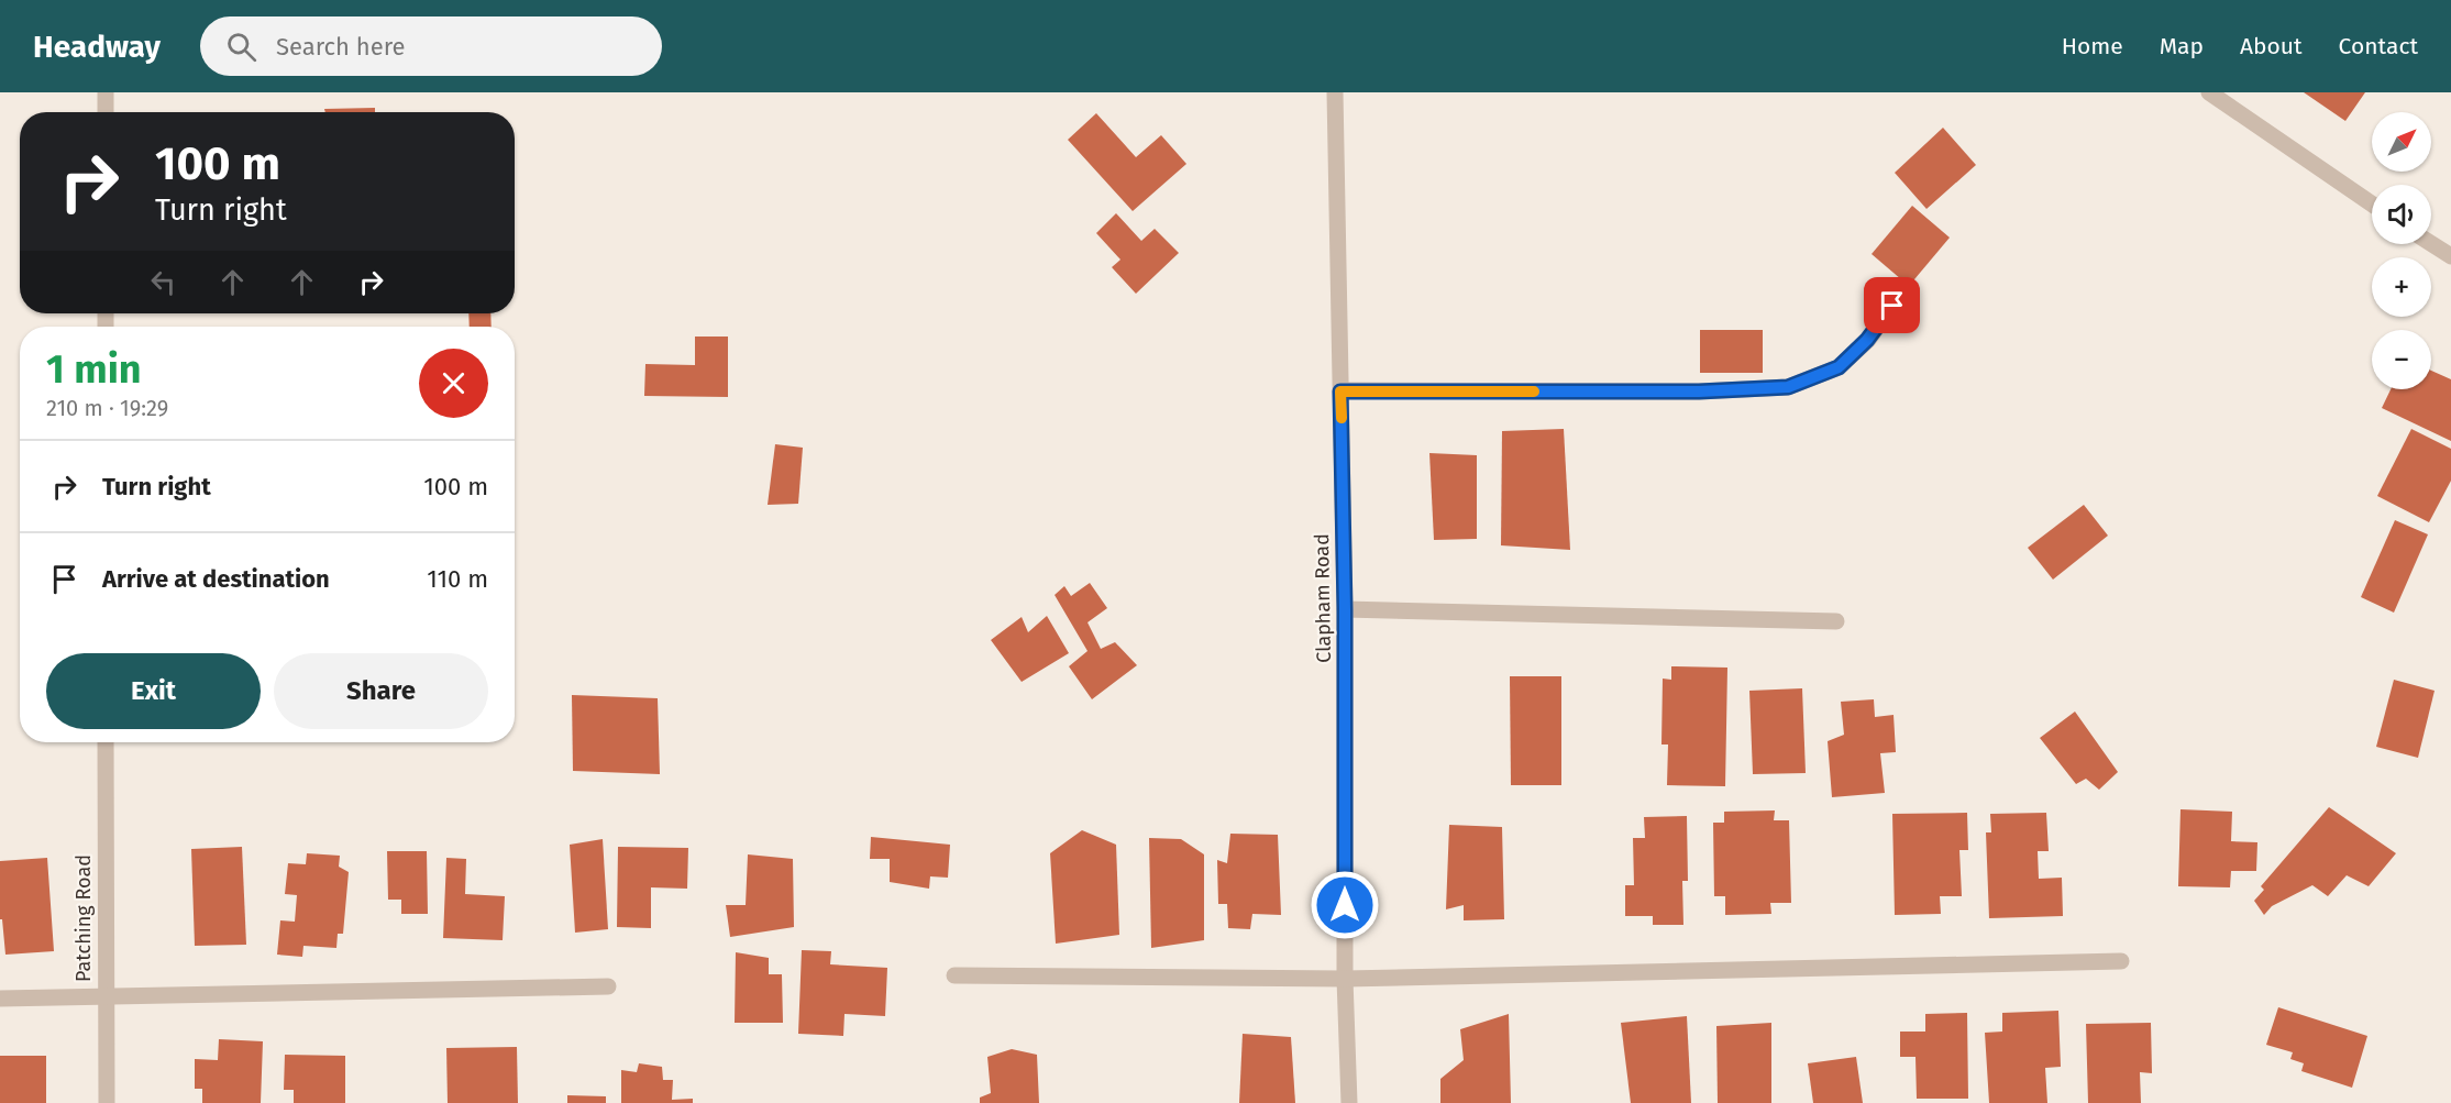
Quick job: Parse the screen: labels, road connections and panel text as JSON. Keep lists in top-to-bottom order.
{
  "streets": {
    "street": ["Clapham Road", "Patching Road"]
  },
  "north": "top right",
  "page": {
    "header": "Headway",
    "search": "Search here",
    "nav": [
      "Home",
      "Map",
      "About",
      "Contact"
    ],
    "map_buttons": ["+", "−"],
    "turn": ["100 m", "Turn right"],
    "heading": ["1 min", "210 m · 19:29"],
    "list": [
      {
        "name": "Turn right",
        "value": "100 m"
      },
      {
        "name": "Arrive at destination",
        "value": "110 m"
      }
    ],
    "buttons": ["Exit", "Share"]
  }
}
